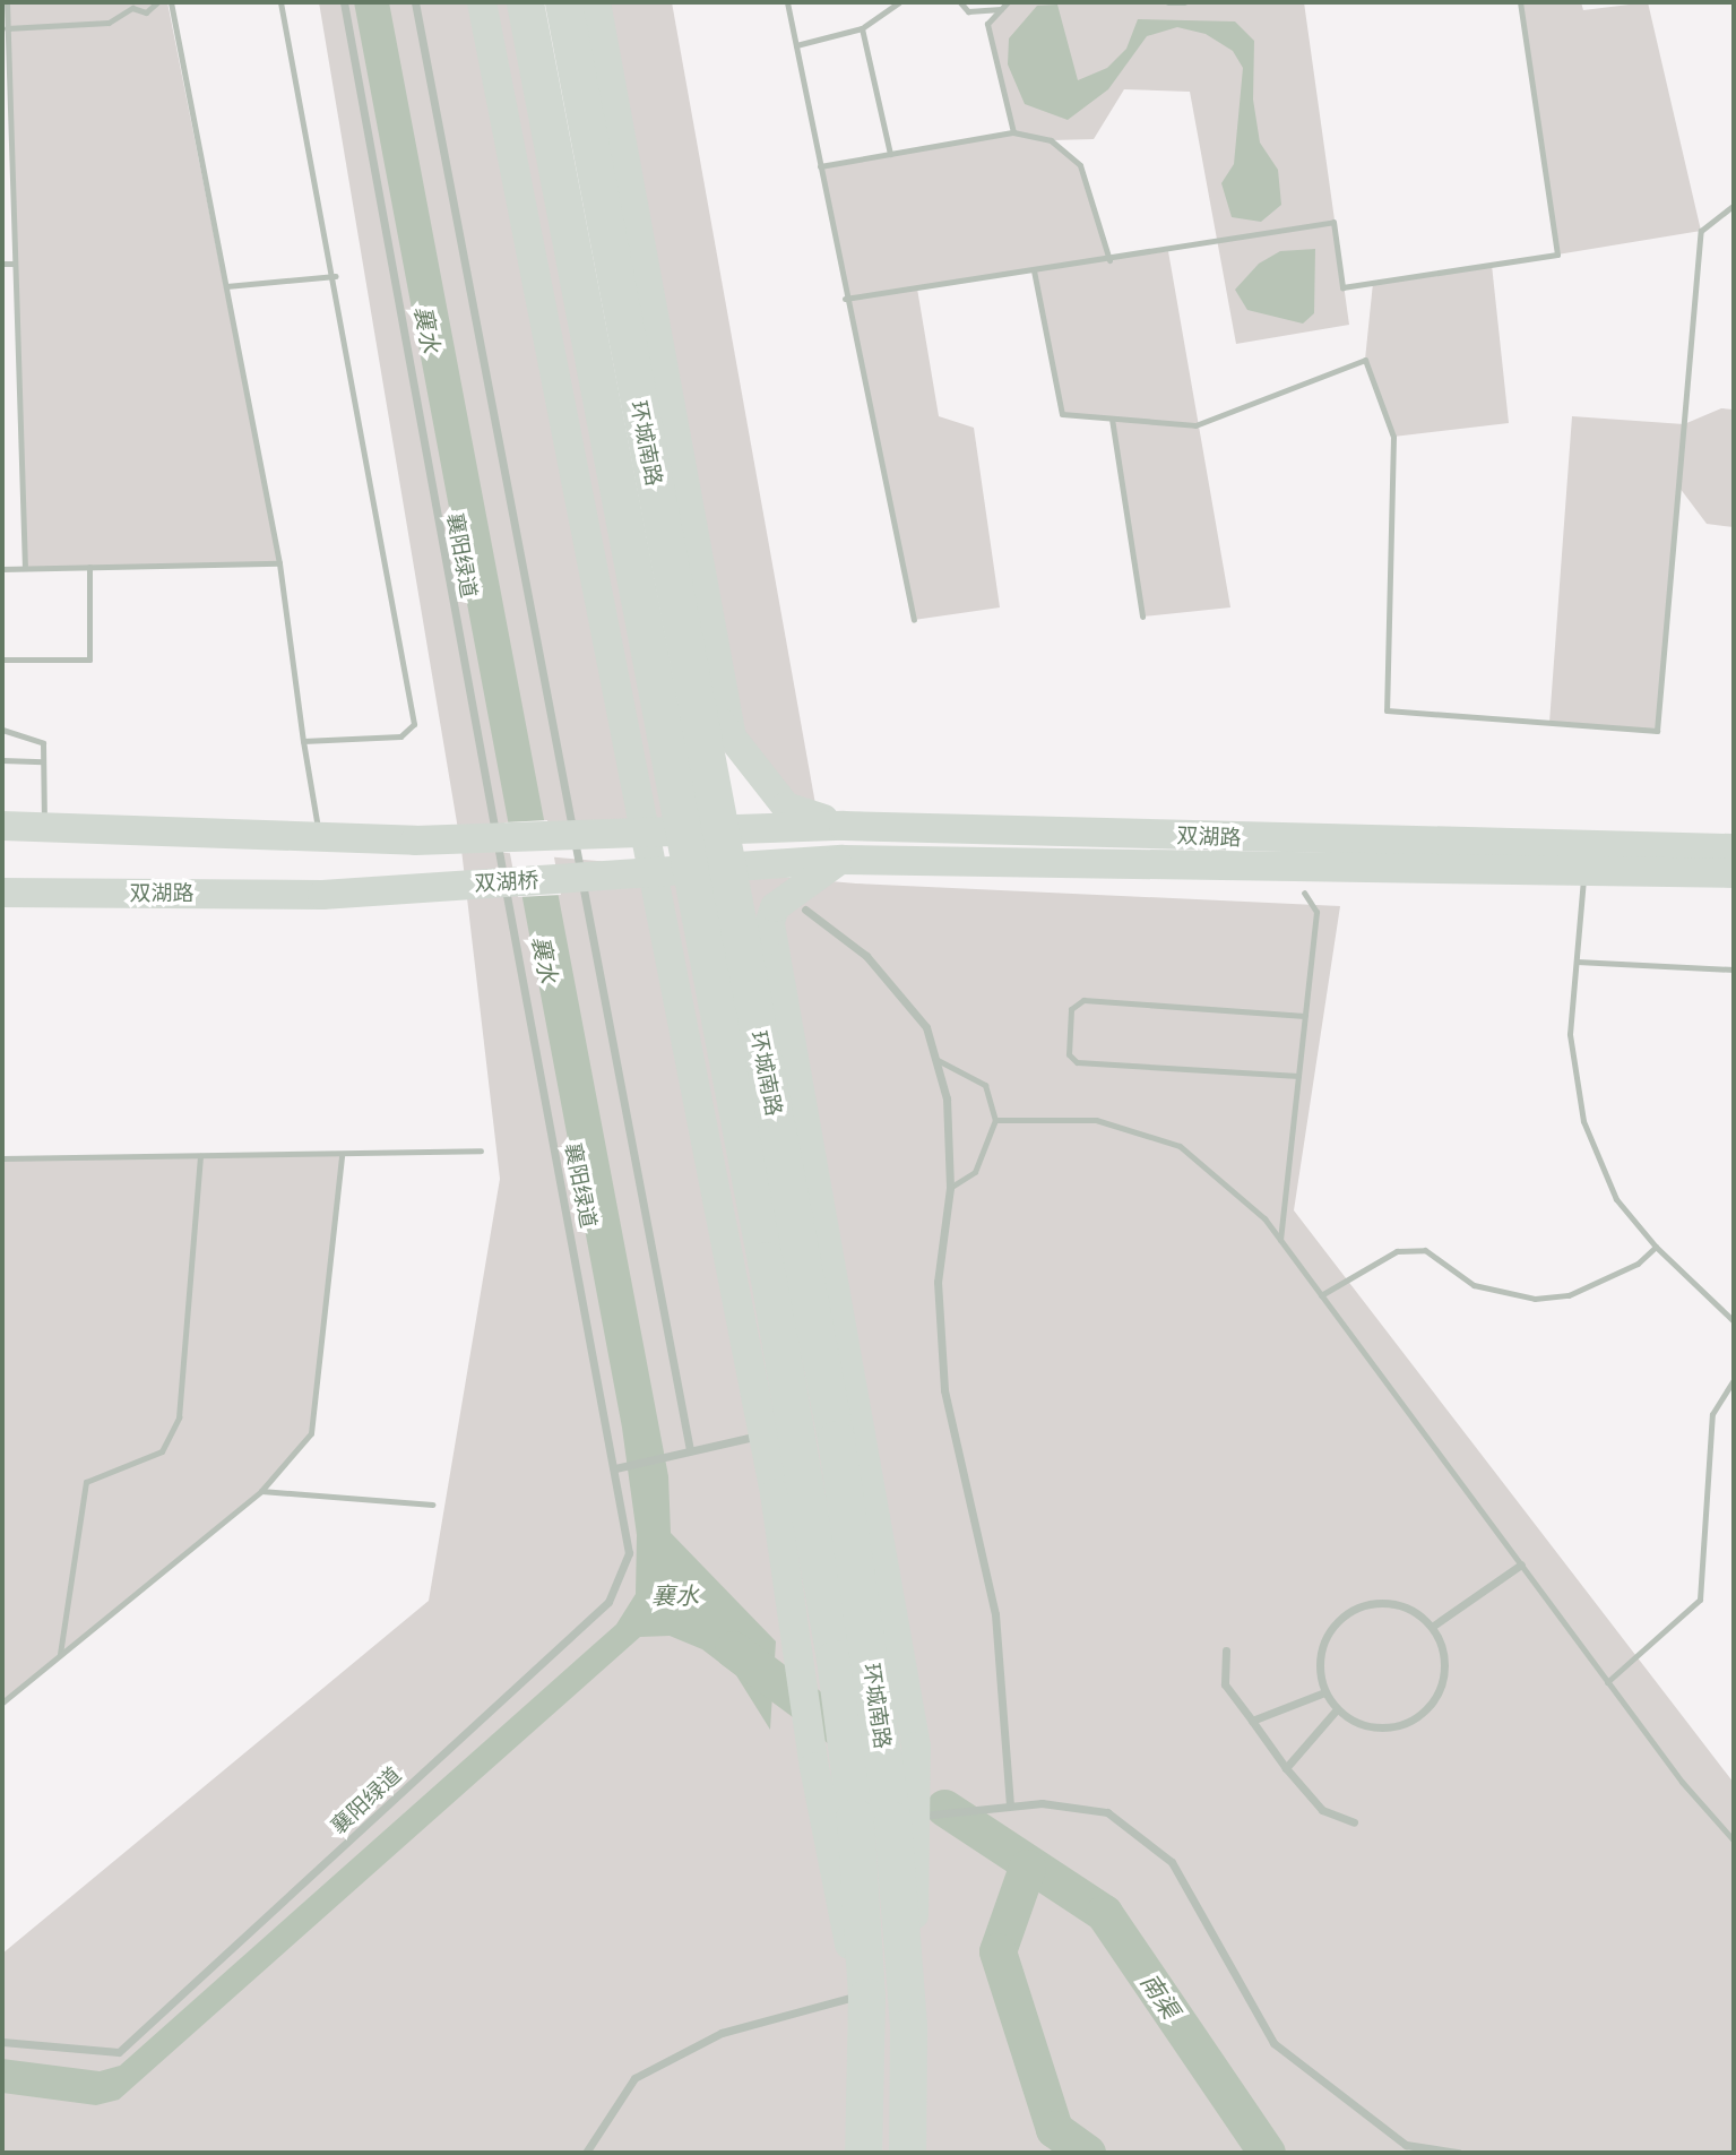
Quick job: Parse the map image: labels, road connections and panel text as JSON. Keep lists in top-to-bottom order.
{
  "streets": {
    "highway": ["环城南路"],
    "main road": ["双湖路", "双湖桥"],
    "street": ["襄阳绿道"]
  },
  "crossings": [
    ["环城南路", "双湖路"],
    ["环城南路", "双湖桥"],
    ["双湖路", "双湖桥"]
  ],
  "water": ["襄水", "南渠"]
}
